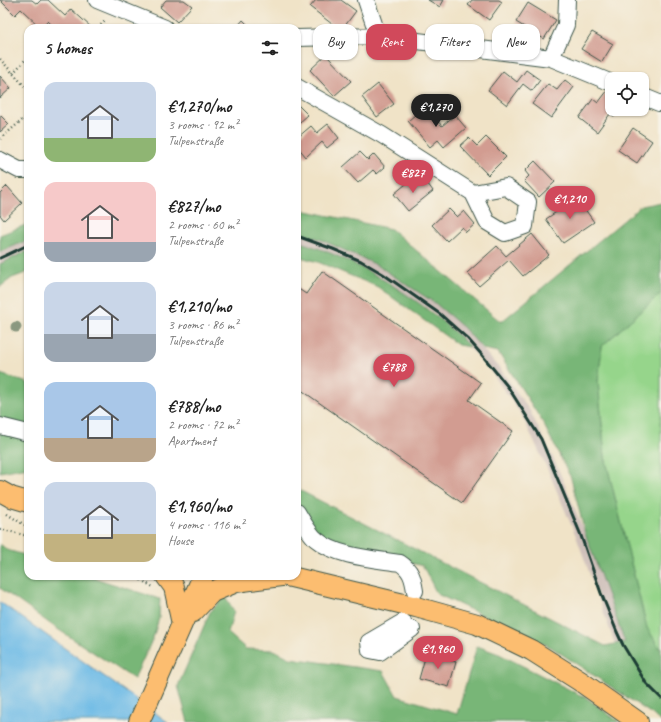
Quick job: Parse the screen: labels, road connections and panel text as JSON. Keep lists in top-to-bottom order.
{
  "page": {
    "chip": [
      "Buy",
      "Rent",
      "Filters",
      "New"
    ],
    "heading": "5 homes",
    "list": [
      {
        "name": "€1,270/mo",
        "note": "3 rooms · 92 m² · Tulpenstraße"
      },
      {
        "name": "€827/mo",
        "note": "2 rooms · 60 m² · Tulpenstraße"
      },
      {
        "name": "€1,210/mo",
        "note": "3 rooms · 86 m² · Tulpenstraße"
      },
      {
        "name": "€788/mo",
        "note": "2 rooms · 72 m² · Apartment"
      },
      {
        "name": "€1,960/mo",
        "note": "4 rooms · 116 m² · House"
      }
    ],
    "price": [
      "€1,270",
      "€827",
      "€1,210",
      "€788",
      "€1,960"
    ]
  }
}
